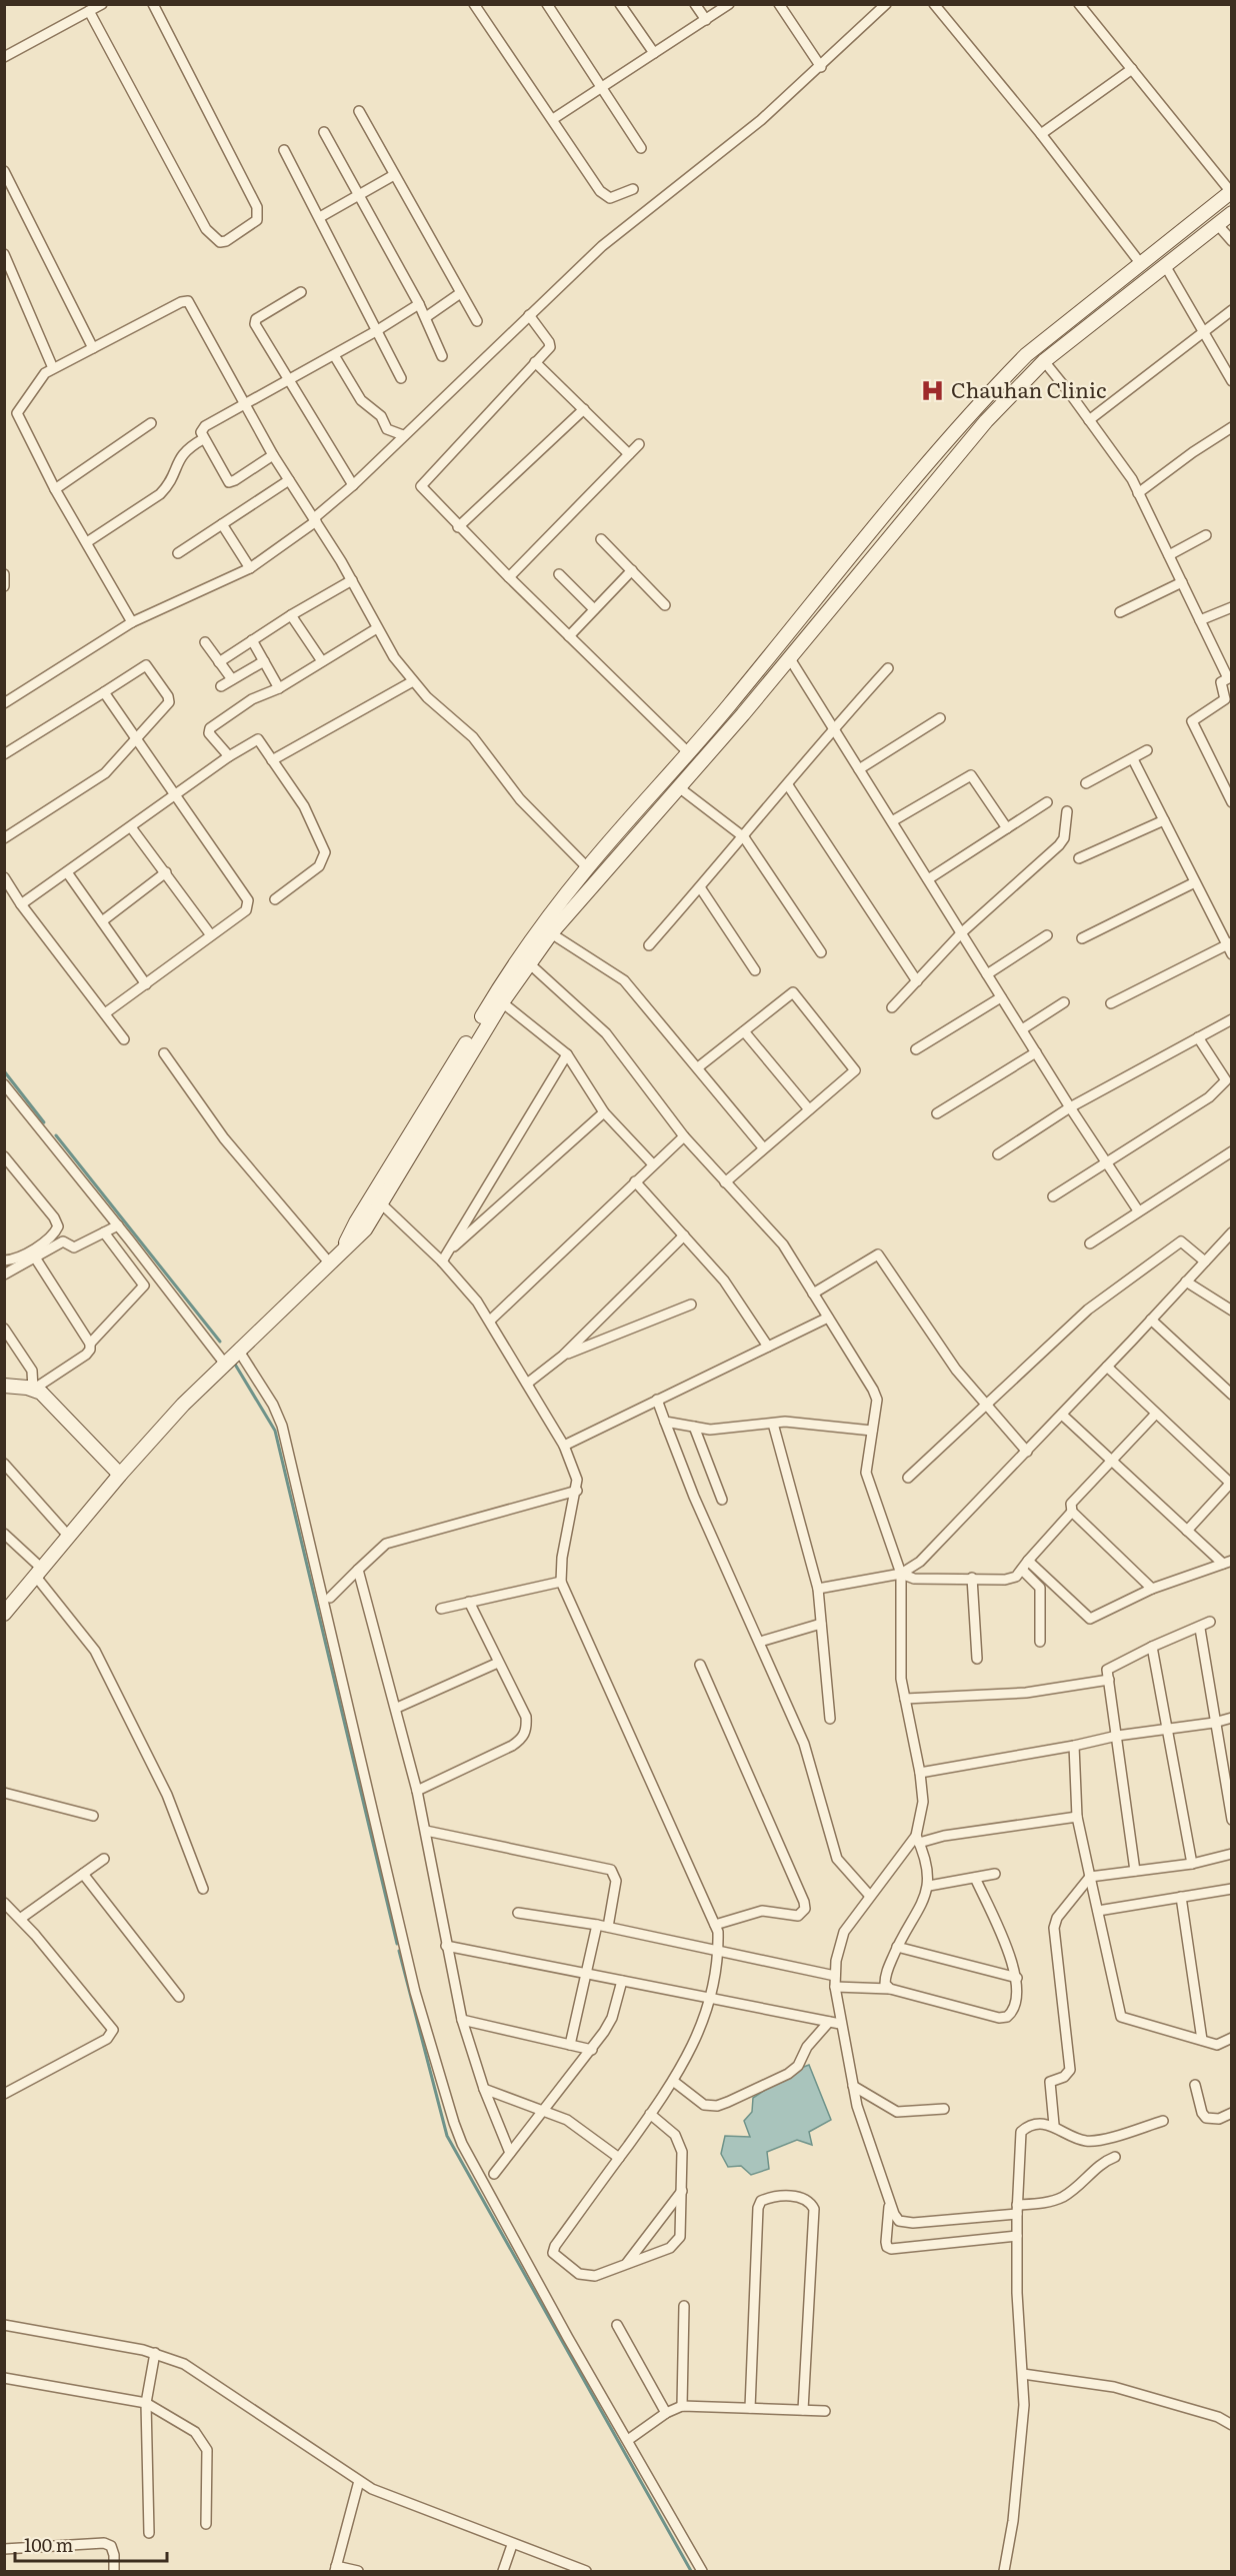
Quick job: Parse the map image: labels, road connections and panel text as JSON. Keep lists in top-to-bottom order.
{
  "places": {
    "hospital": ["Chauhan Clinic"]
  },
  "scale_bar": "100 m"
}
